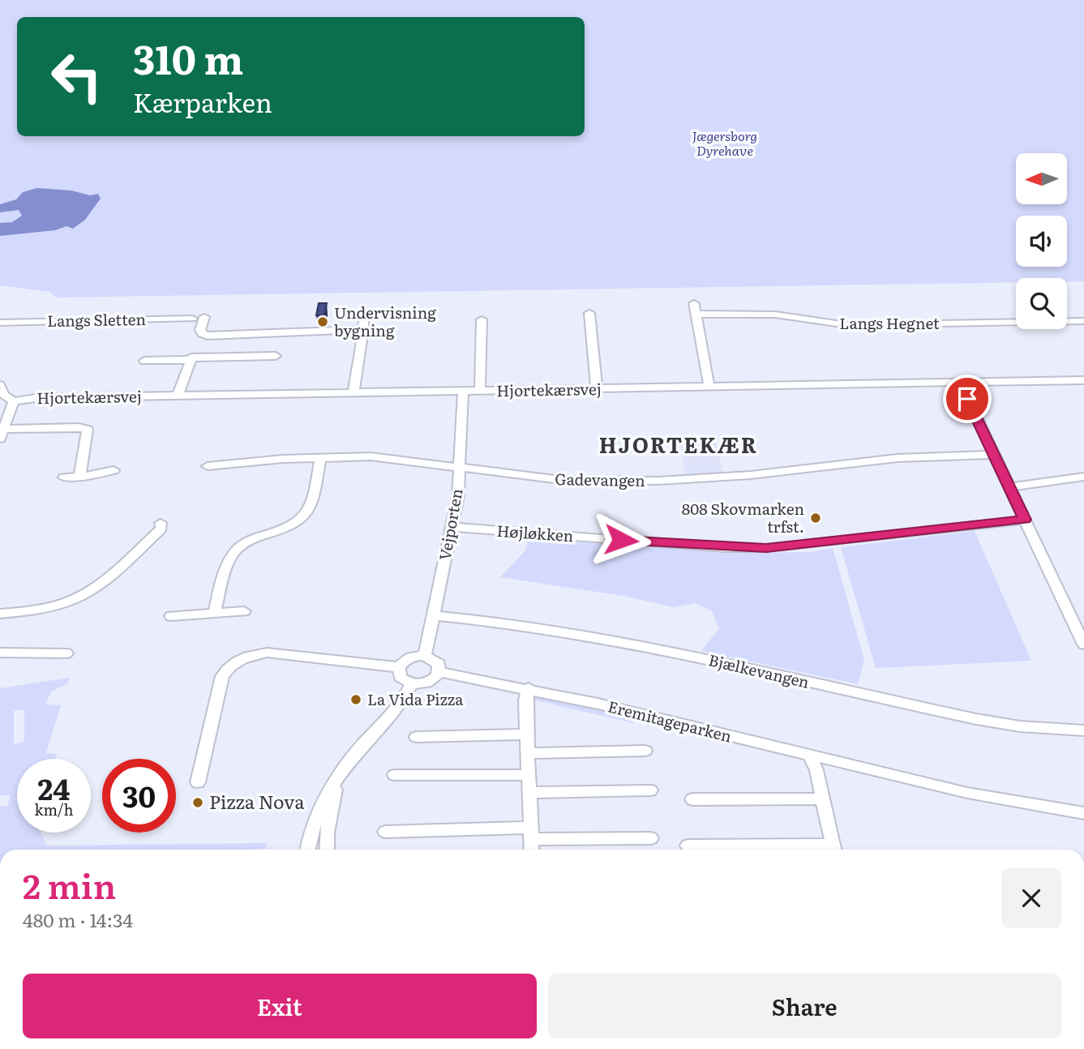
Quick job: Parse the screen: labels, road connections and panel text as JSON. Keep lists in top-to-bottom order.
{
  "streets": {
    "street": [
      "Langs Sletten",
      "Langs Hegnet",
      "Hjortekærsvej",
      "Gadevangen",
      "Vejporten",
      "Højløkken",
      "Bjælkevangen",
      "Eremitageparken"
    ]
  },
  "crossings": [
    ["Hjortekærsvej", "Vejporten"],
    ["Gadevangen", "Vejporten"],
    ["Vejporten", "Højløkken"],
    ["Vejporten", "Bjælkevangen"],
    ["Vejporten", "Eremitageparken"]
  ],
  "districts": ["HJORTEKÆR"],
  "parks": ["Jægersborg Dyrehave"],
  "places": [
    "Undervisning bygning",
    "808 Skovmarken trfst.",
    "La Vida Pizza",
    "Pizza Nova"
  ],
  "north": "left",
  "page": {
    "turn": ["310 m", "Kærparken"],
    "speed": "24 km/h",
    "limit": "30",
    "heading": ["2 min", "480 m · 14:34"],
    "buttons": ["Exit", "Share"]
  }
}
